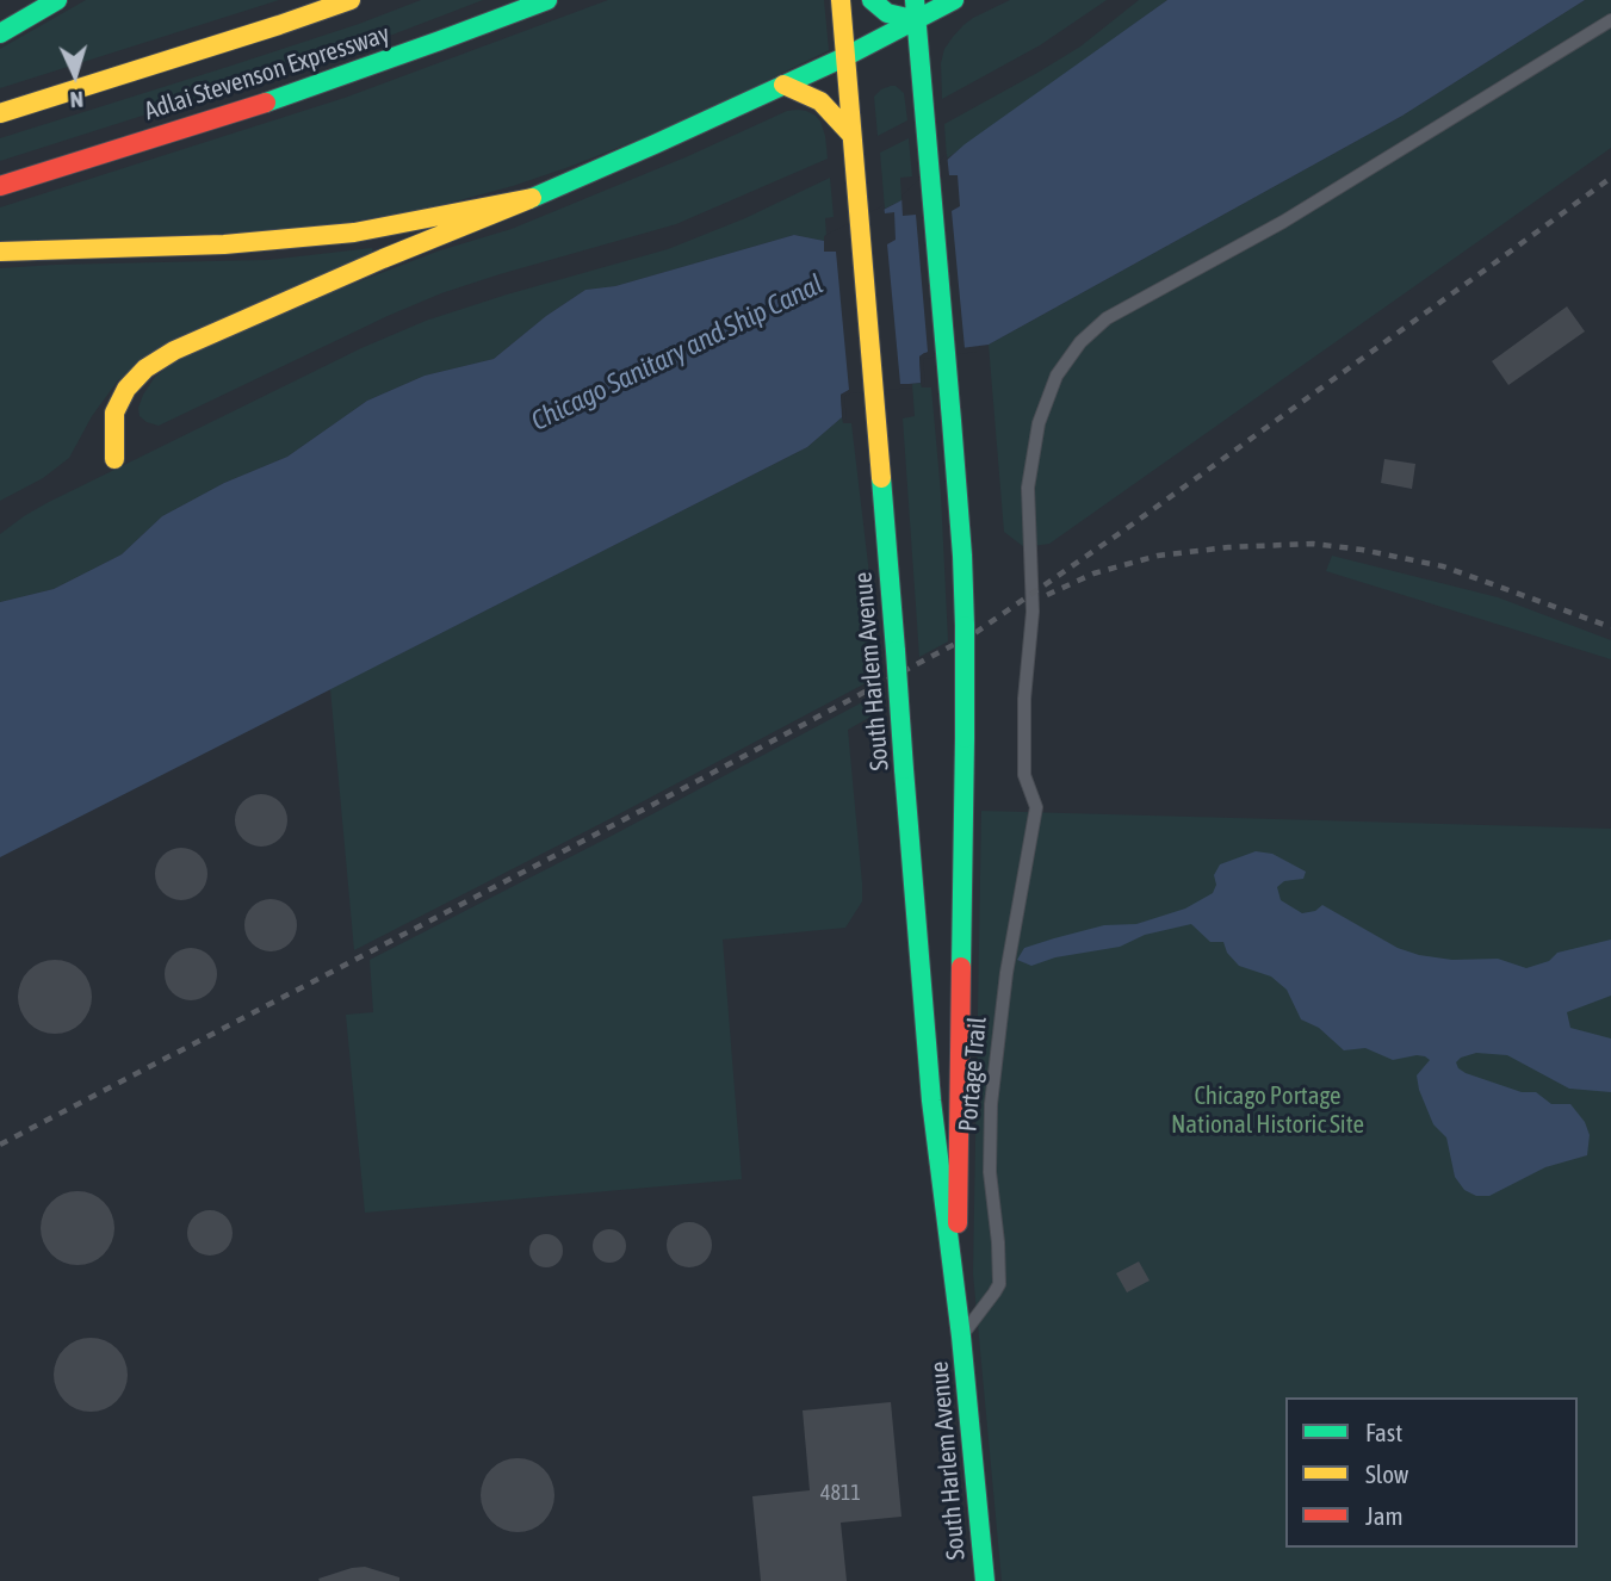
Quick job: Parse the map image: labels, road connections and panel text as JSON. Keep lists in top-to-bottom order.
{
  "streets": {
    "main road": ["Adlai Stevenson Expressway", "South Harlem Avenue"],
    "street": ["Portage Trail"]
  },
  "crossings": [
    ["South Harlem Avenue", "Portage Trail"]
  ],
  "water": ["Chicago Sanitary and Ship Canal"],
  "parks": ["Chicago Portage National Historic Site"],
  "house_numbers": ["4811"],
  "legend": ["Fast", "Slow", "Jam"],
  "north": "bottom"
}
